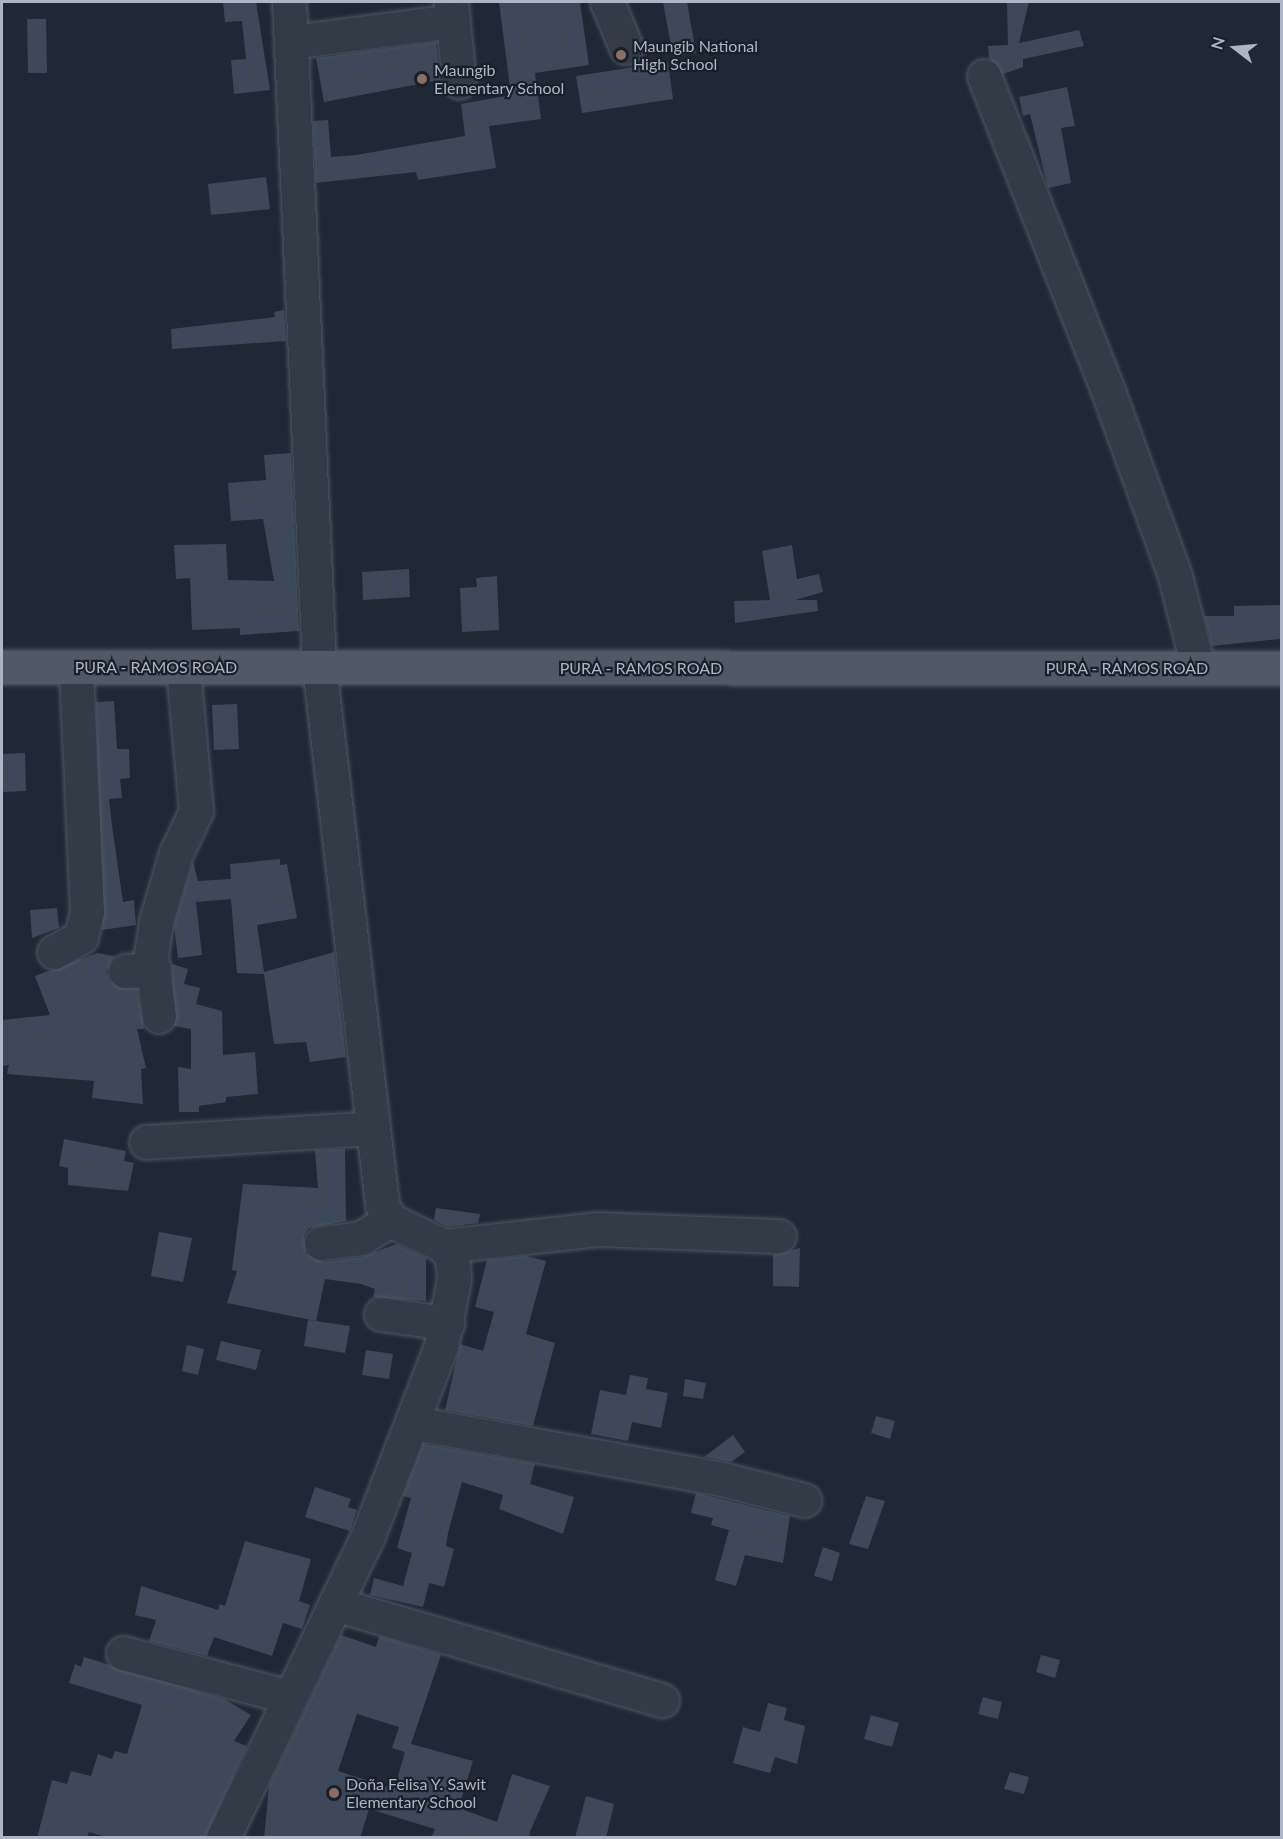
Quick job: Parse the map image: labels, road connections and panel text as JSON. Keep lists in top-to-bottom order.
{
  "streets": {
    "main road": ["PURA - RAMOS ROAD"]
  },
  "places": ["Maungib National High School", "Maungib Elementary School", "Doña Felisa Y. Sawit Elementary School"],
  "north": "left"
}
